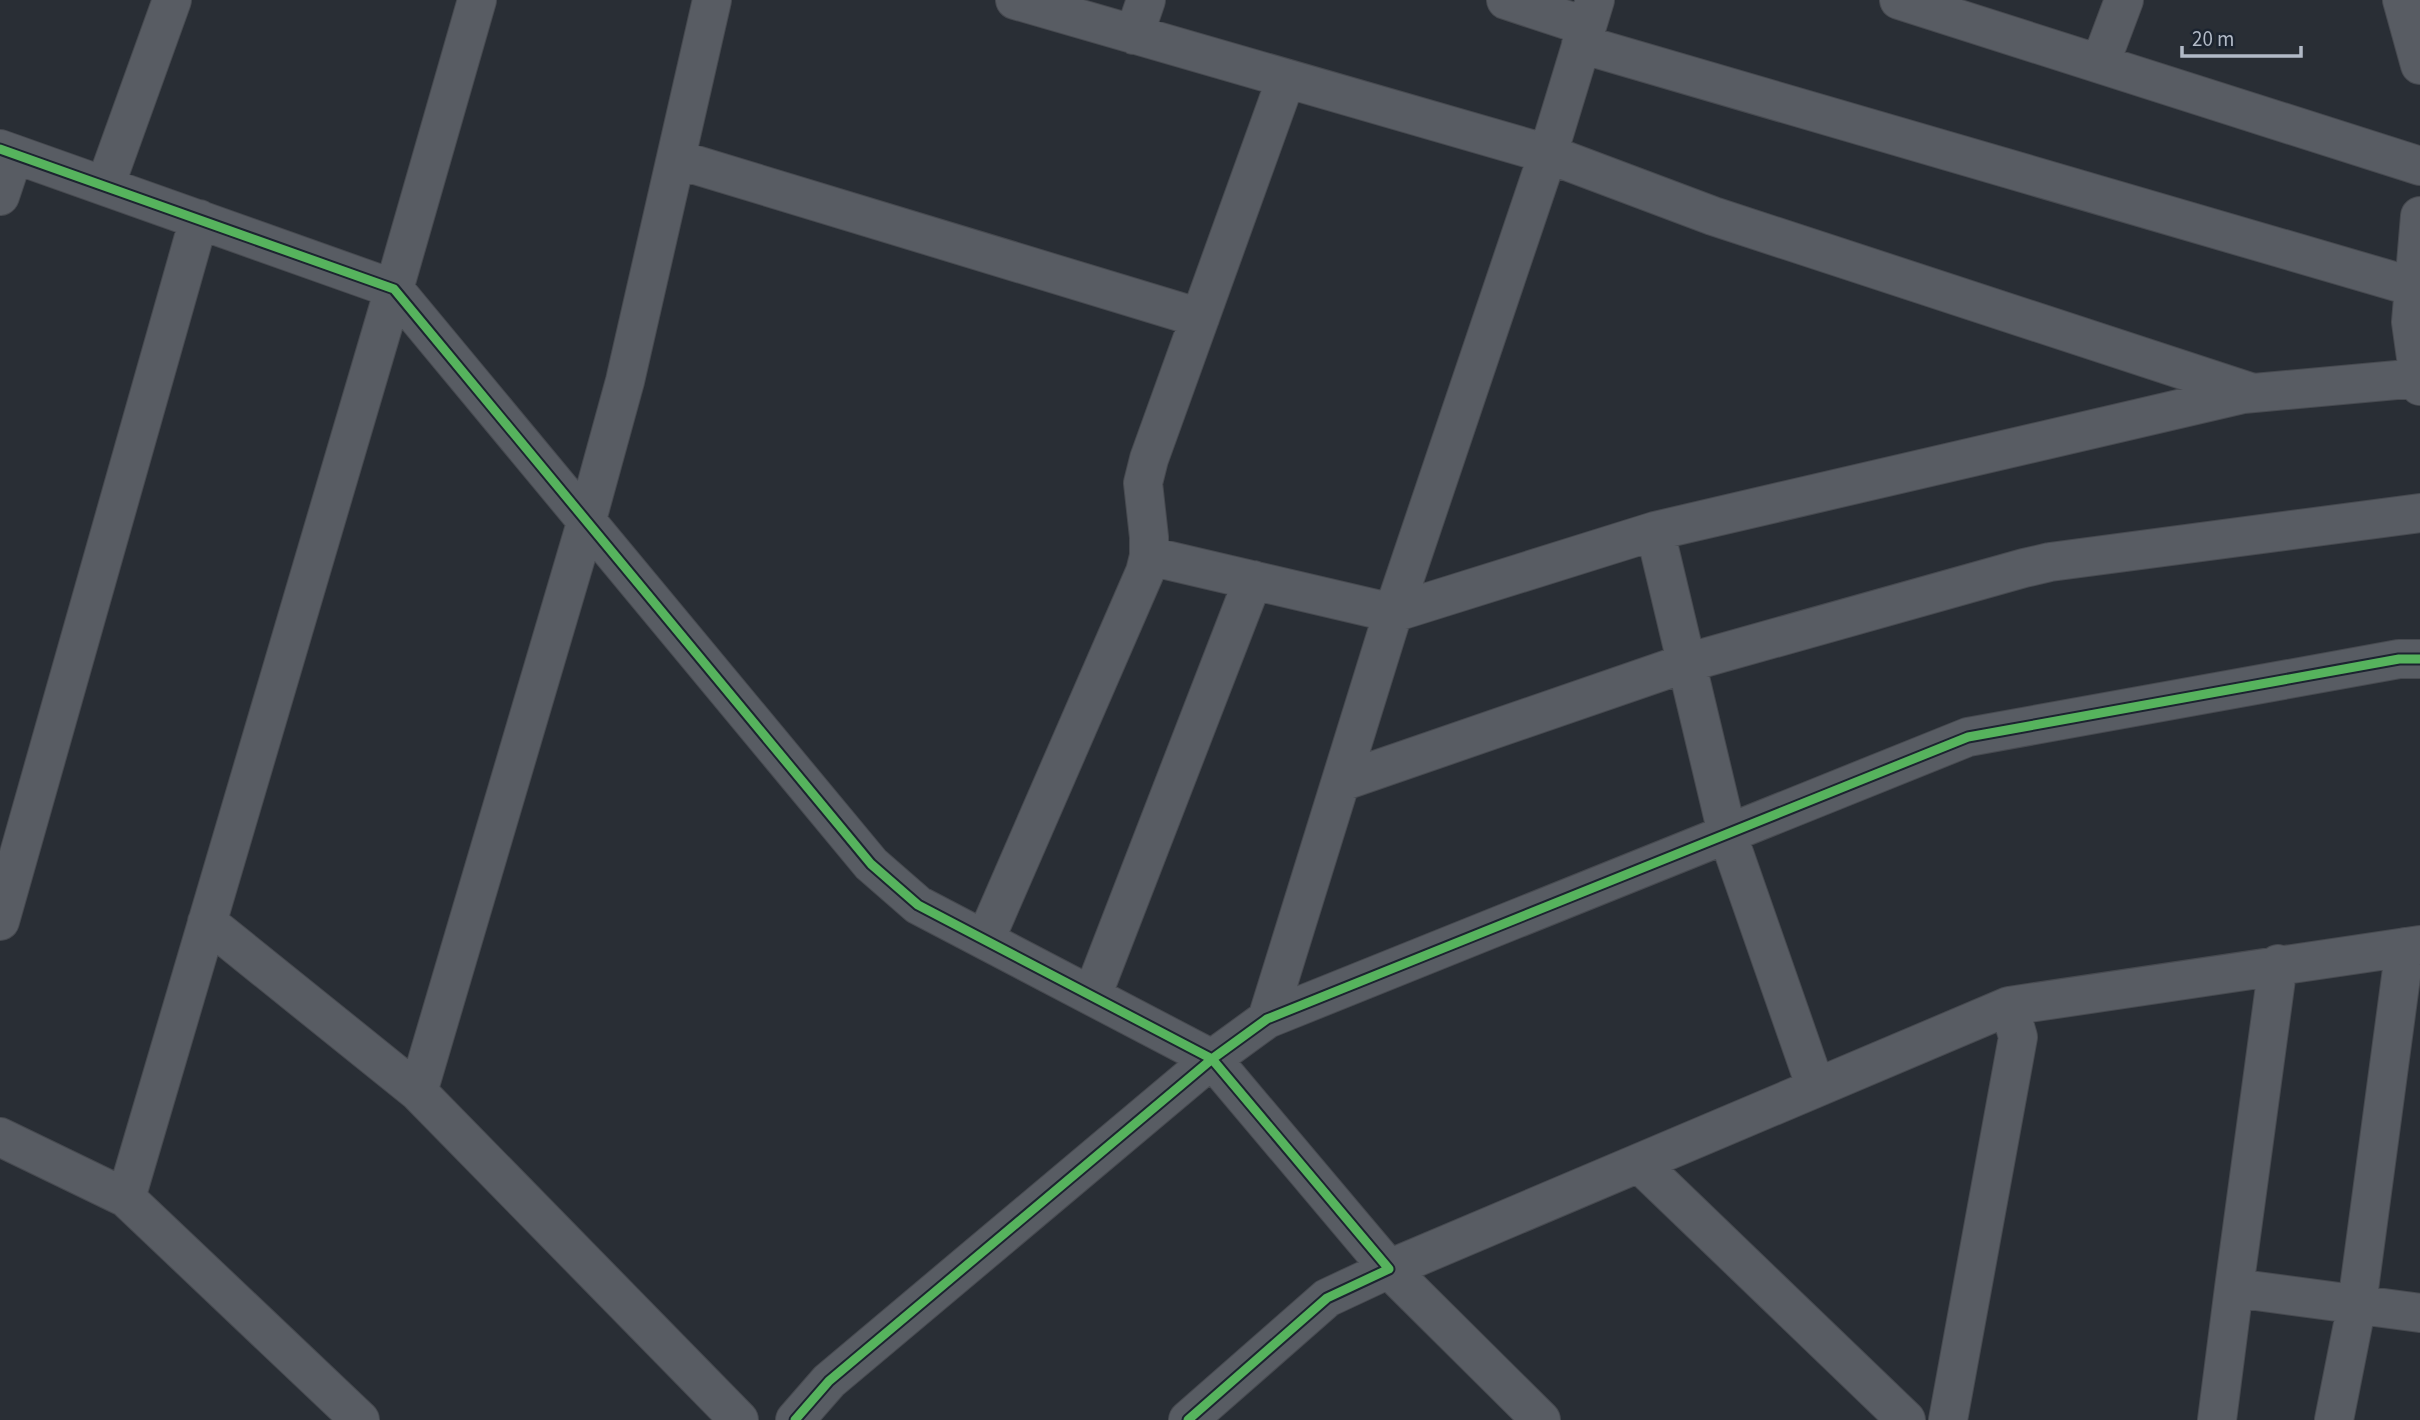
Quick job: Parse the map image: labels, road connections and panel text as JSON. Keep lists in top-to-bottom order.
{
  "scale_bar": "20 m"
}
